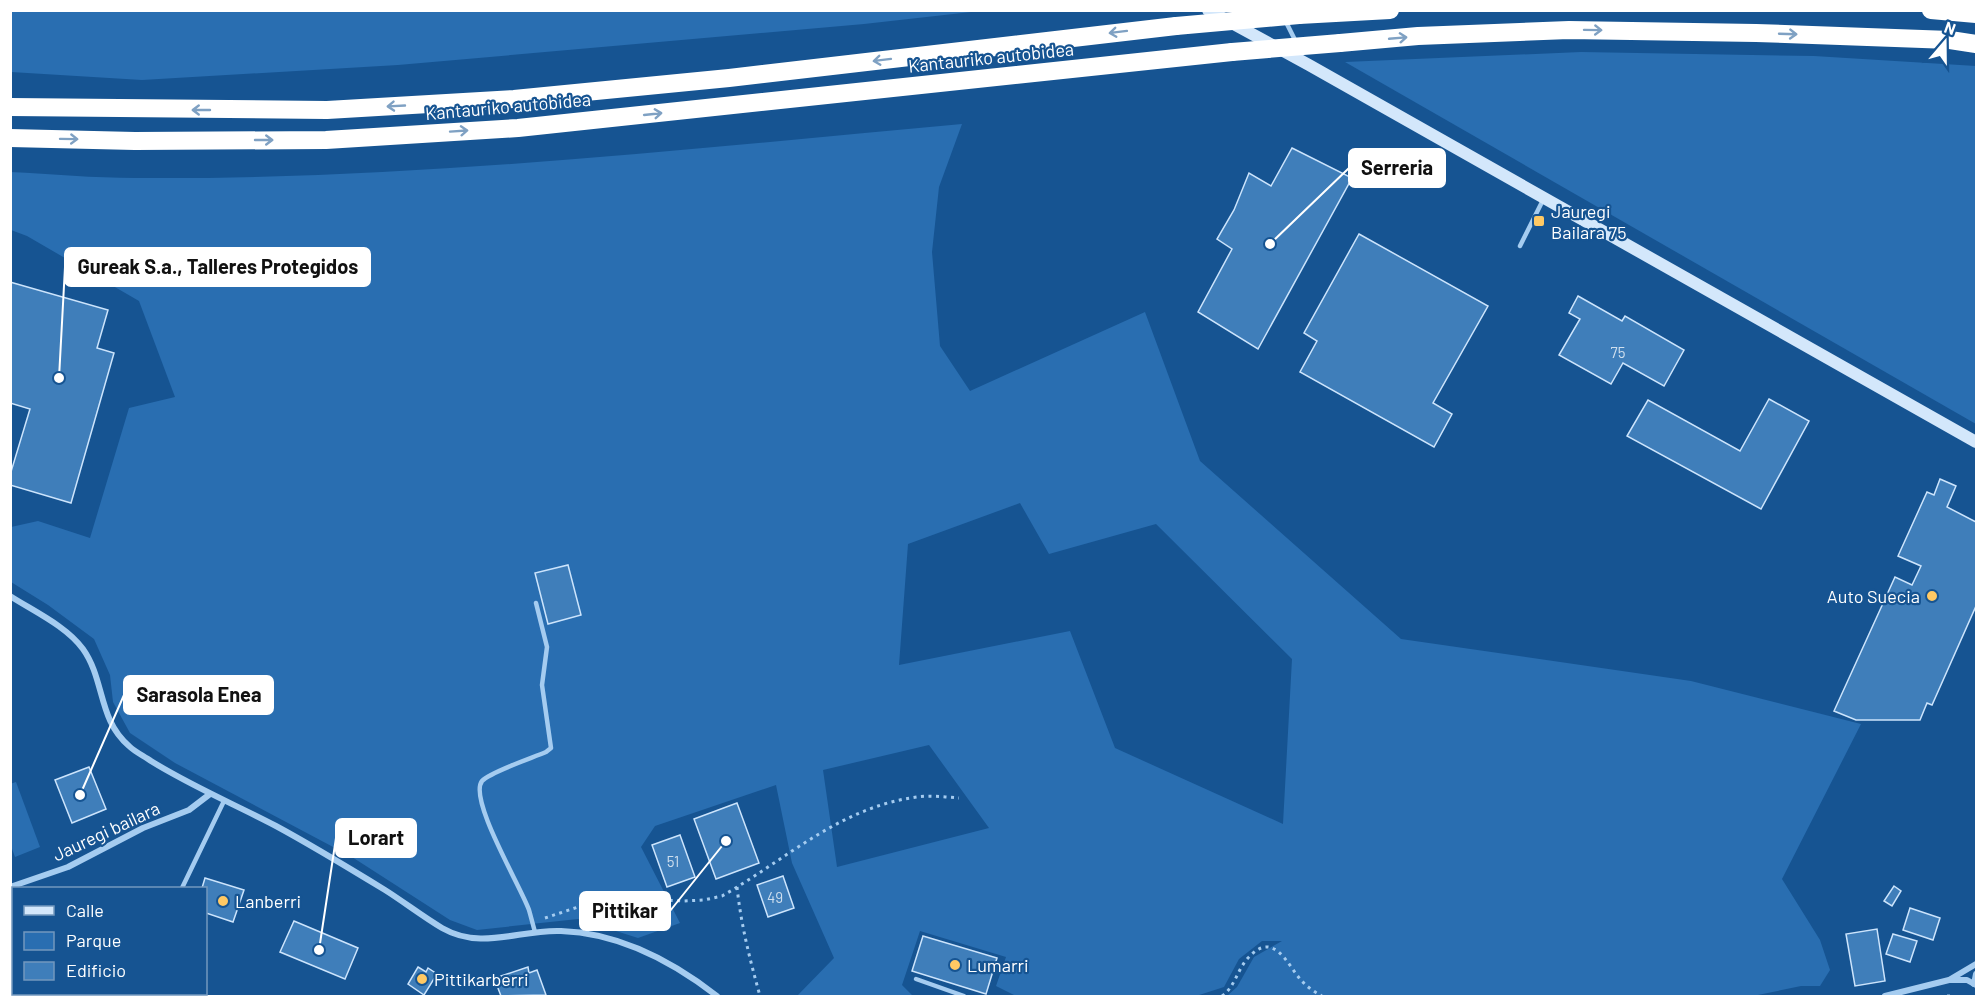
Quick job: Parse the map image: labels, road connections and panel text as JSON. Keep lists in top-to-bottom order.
{
  "streets": {
    "highway": ["Kantauriko autobidea"],
    "street": ["Jauregi bailara"]
  },
  "places": {
    "transit": ["Jauregi Bailara 75"],
    "other": [
      "Serreria",
      "Gureak S.a., Talleres Protegidos",
      "Auto Suecia",
      "Sarasola Enea",
      "Pittikar",
      "Lanberri",
      "Lorart",
      "Lumarri",
      "Pittikarberri"
    ]
  },
  "house_numbers": ["75", "51", "49"],
  "legend": ["Calle", "Parque", "Edificio"],
  "north": "top"
}
